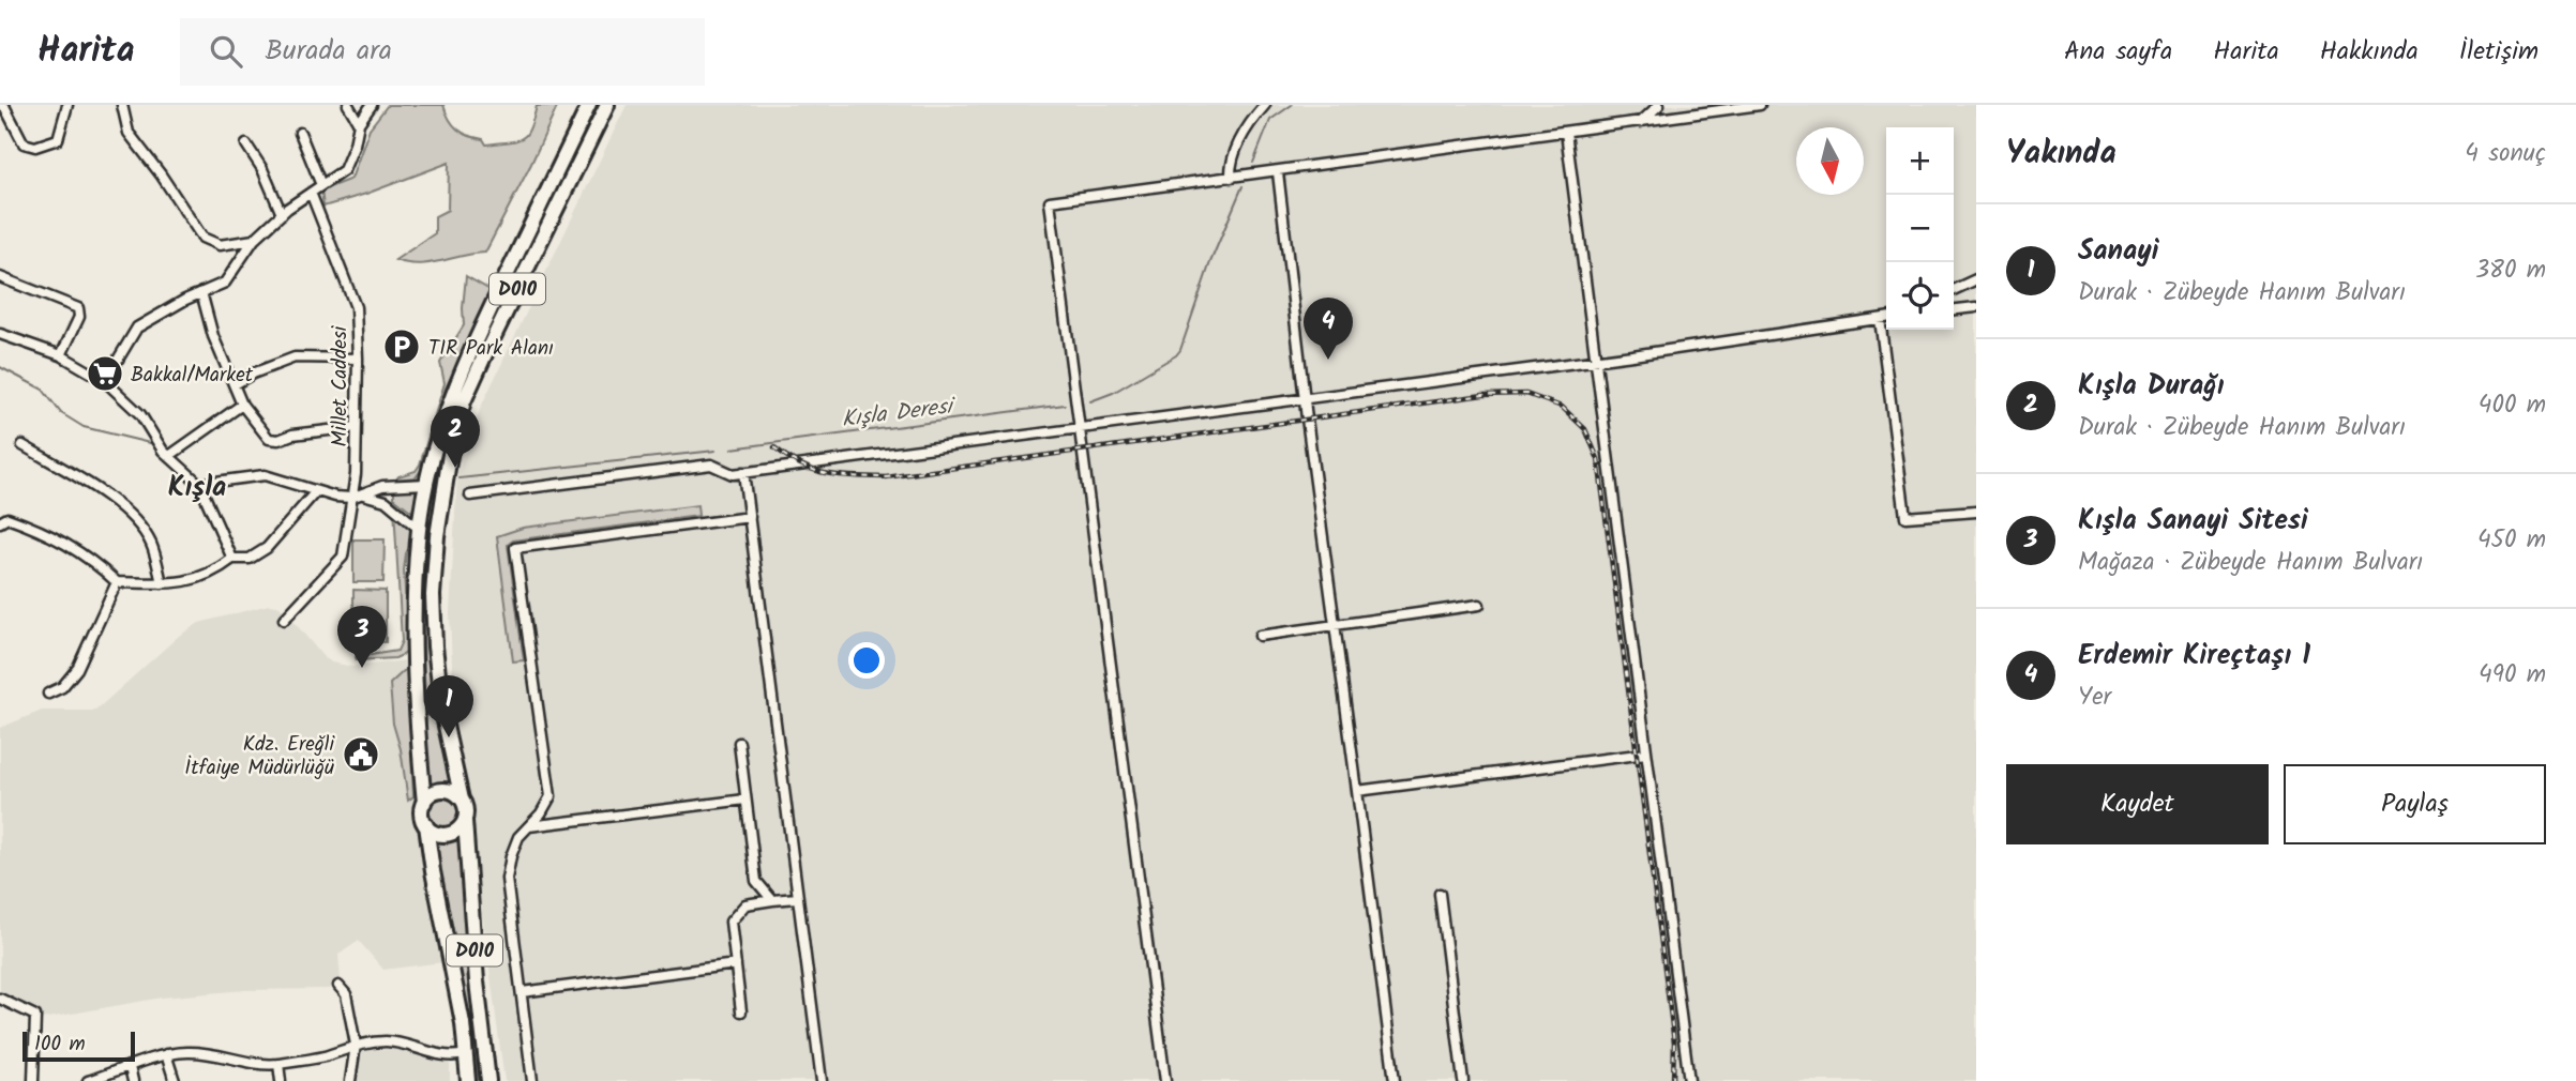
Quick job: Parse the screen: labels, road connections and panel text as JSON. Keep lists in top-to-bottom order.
{
  "streets": {
    "highway": ["D010"],
    "street": ["Millet Caddesi"]
  },
  "districts": ["Kışla"],
  "water": ["Kışla Deresi"],
  "places": {
    "parking": ["TIR Park Alanı"],
    "supermarket": ["Bakkal/Market"],
    "public building": ["Kdz. Ereğli İtfaiye Müdürlüğü"]
  },
  "scale_bar": "100 m",
  "north": "bottom",
  "page": {
    "header": "Harita",
    "search": "Burada ara",
    "nav": [
      "Ana sayfa",
      "Harita",
      "Hakkında",
      "İletişim"
    ],
    "heading": ["Yakında", "4 sonuç"],
    "map_buttons": ["+", "−"],
    "list": [
      {
        "mark": "1",
        "name": "Sanayi",
        "note": "Durak · Zübeyde Hanım Bulvarı",
        "value": "380 m"
      },
      {
        "mark": "2",
        "name": "Kışla Durağı",
        "note": "Durak · Zübeyde Hanım Bulvarı",
        "value": "400 m"
      },
      {
        "mark": "3",
        "name": "Kışla Sanayi Sitesi",
        "note": "Mağaza · Zübeyde Hanım Bulvarı",
        "value": "450 m"
      },
      {
        "mark": "4",
        "name": "Erdemir Kireçtaşı 1",
        "note": "Yer",
        "value": "490 m"
      }
    ],
    "pins": [
      "4",
      "2",
      "3",
      "1"
    ],
    "buttons": ["Kaydet", "Paylaş"],
    "scale": "100 m"
  }
}
